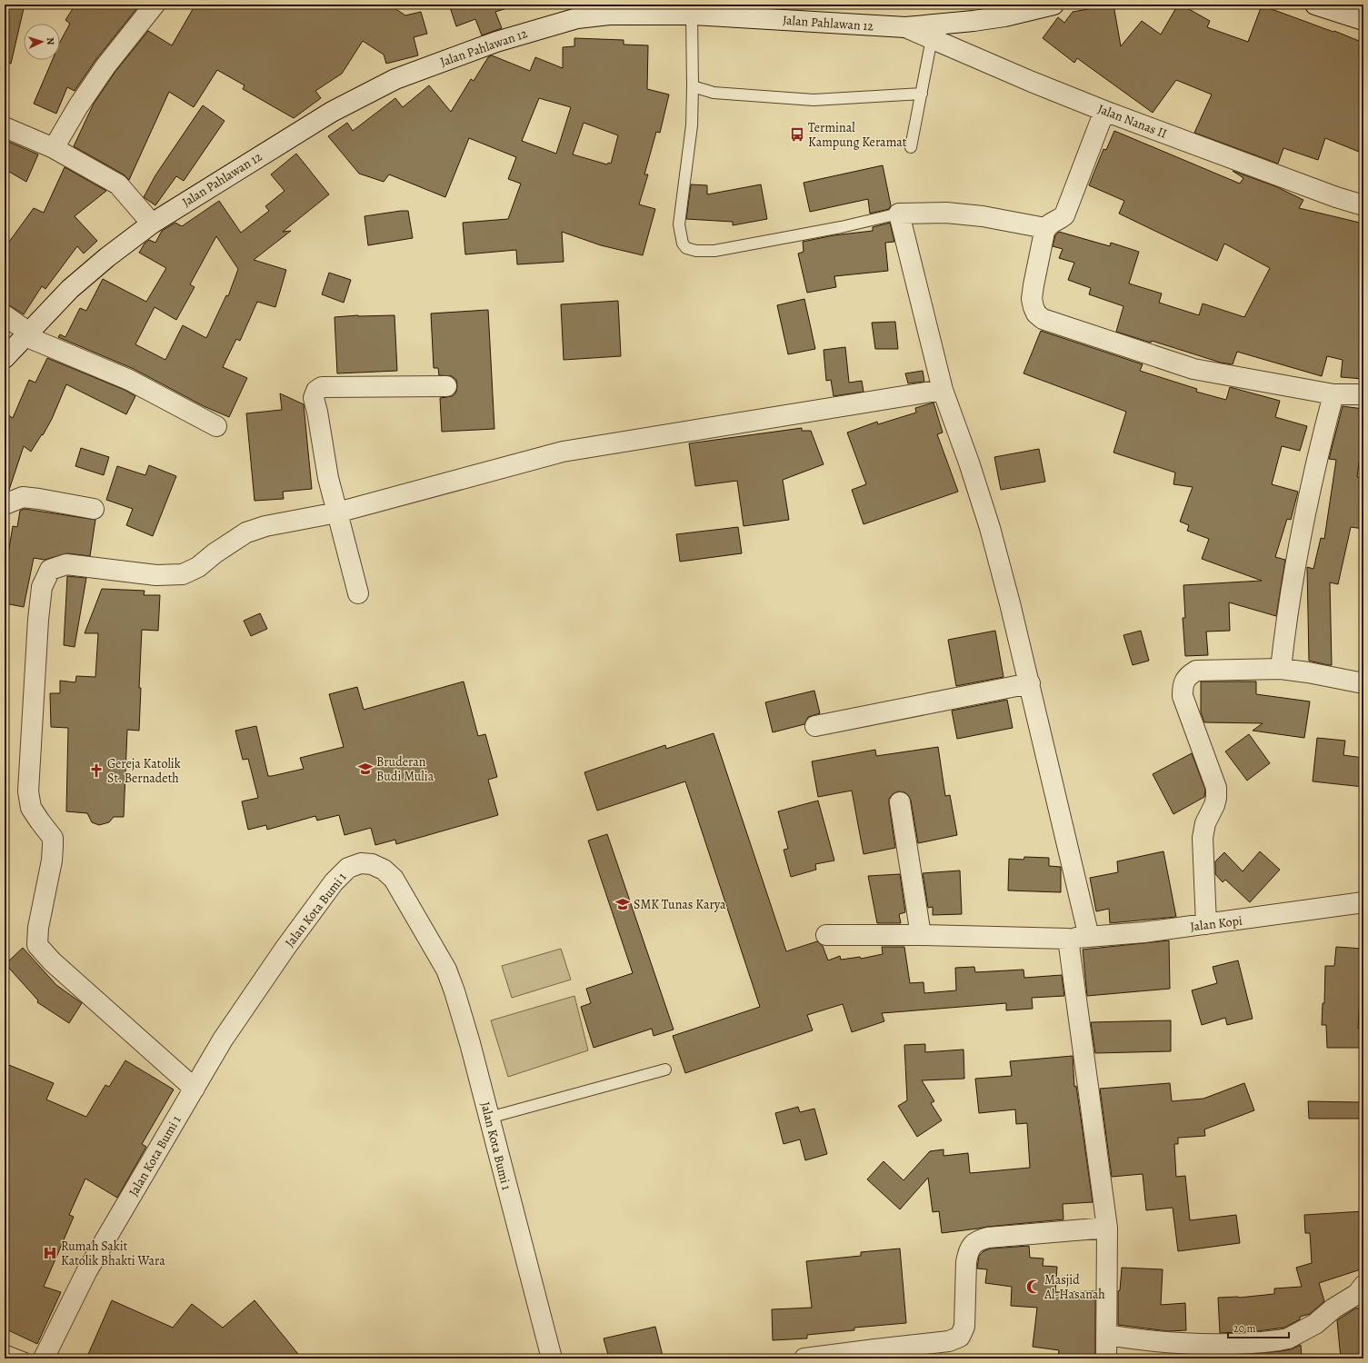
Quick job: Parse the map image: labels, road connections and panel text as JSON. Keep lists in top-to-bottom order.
{
  "streets": {
    "street": [
      "Jalan Pahlawan 12",
      "Jalan Nanas II",
      "Jalan Kota Bumi 1",
      "Jalan Kopi"
    ]
  },
  "crossings": [
    ["Jalan Pahlawan 12", "Jalan Nanas II"]
  ],
  "places": {
    "bus stop": ["Terminal Kampung Keramat"],
    "school or university": ["Bruderan Budi Mulia", "SMK Tunas Karya"],
    "church": ["Gereja Katolik St. Bernadeth"],
    "hospital": ["Rumah Sakit Katolik Bhakti Wara"],
    "mosque": ["Masjid Al-Hasanah"]
  },
  "scale_bar": "20 m",
  "north": "right"
}
